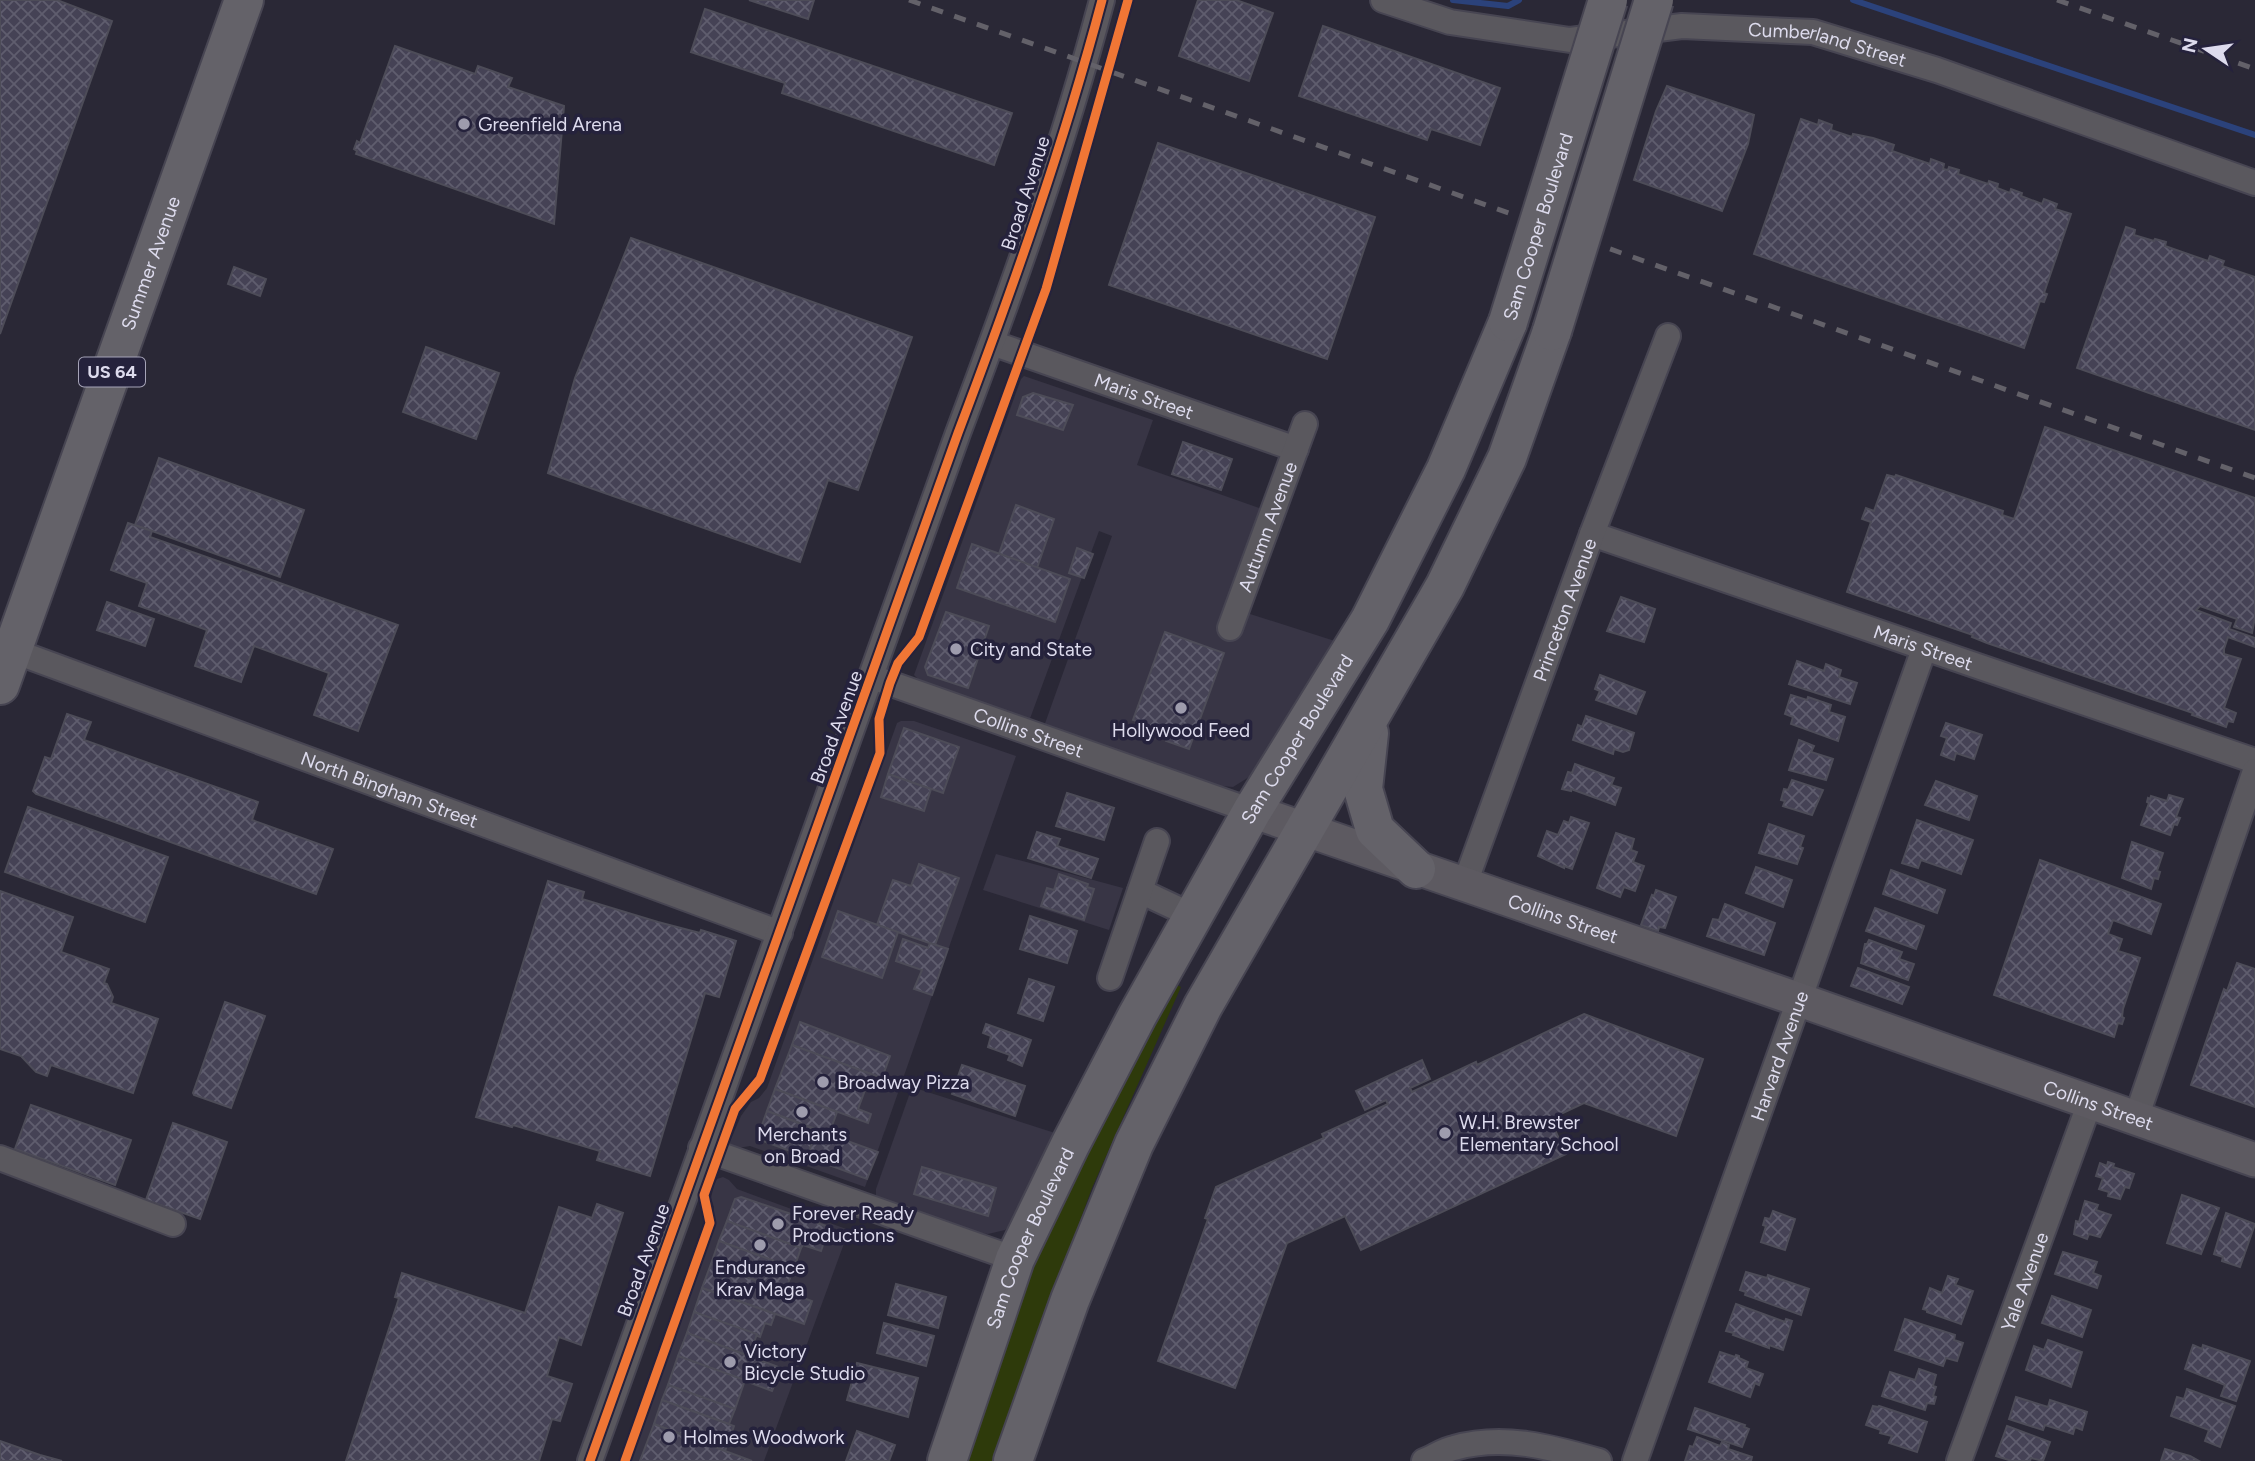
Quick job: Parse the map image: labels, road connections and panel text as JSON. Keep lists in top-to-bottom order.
{
  "streets": {
    "main road": ["Sam Cooper Boulevard", "Summer Avenue", "US 64"],
    "street": [
      "Cumberland Street",
      "Broad Avenue",
      "Maris Street",
      "Autumn Avenue",
      "Princeton Avenue",
      "Collins Street",
      "North Bingham Street",
      "Harvard Avenue",
      "Yale Avenue"
    ]
  },
  "crossings": [
    ["Broad Avenue", "Maris Street"],
    ["Broad Avenue", "Collins Street"],
    ["Broad Avenue", "North Bingham Street"],
    ["Sam Cooper Boulevard", "Collins Street"],
    ["Summer Avenue", "North Bingham Street"],
    ["Maris Street", "Autumn Avenue"],
    ["Maris Street", "Princeton Avenue"],
    ["Maris Street", "Harvard Avenue"],
    ["Princeton Avenue", "Collins Street"],
    ["Collins Street", "Harvard Avenue"],
    ["Collins Street", "Yale Avenue"]
  ],
  "places": [
    "Greenfield Arena",
    "City and State",
    "Hollywood Feed",
    "Broadway Pizza",
    "Merchants on Broad",
    "W.H. Brewster Elementary School",
    "Forever Ready Productions",
    "Endurance Krav Maga",
    "Victory Bicycle Studio",
    "Holmes Woodwork"
  ],
  "north": "left"
}
